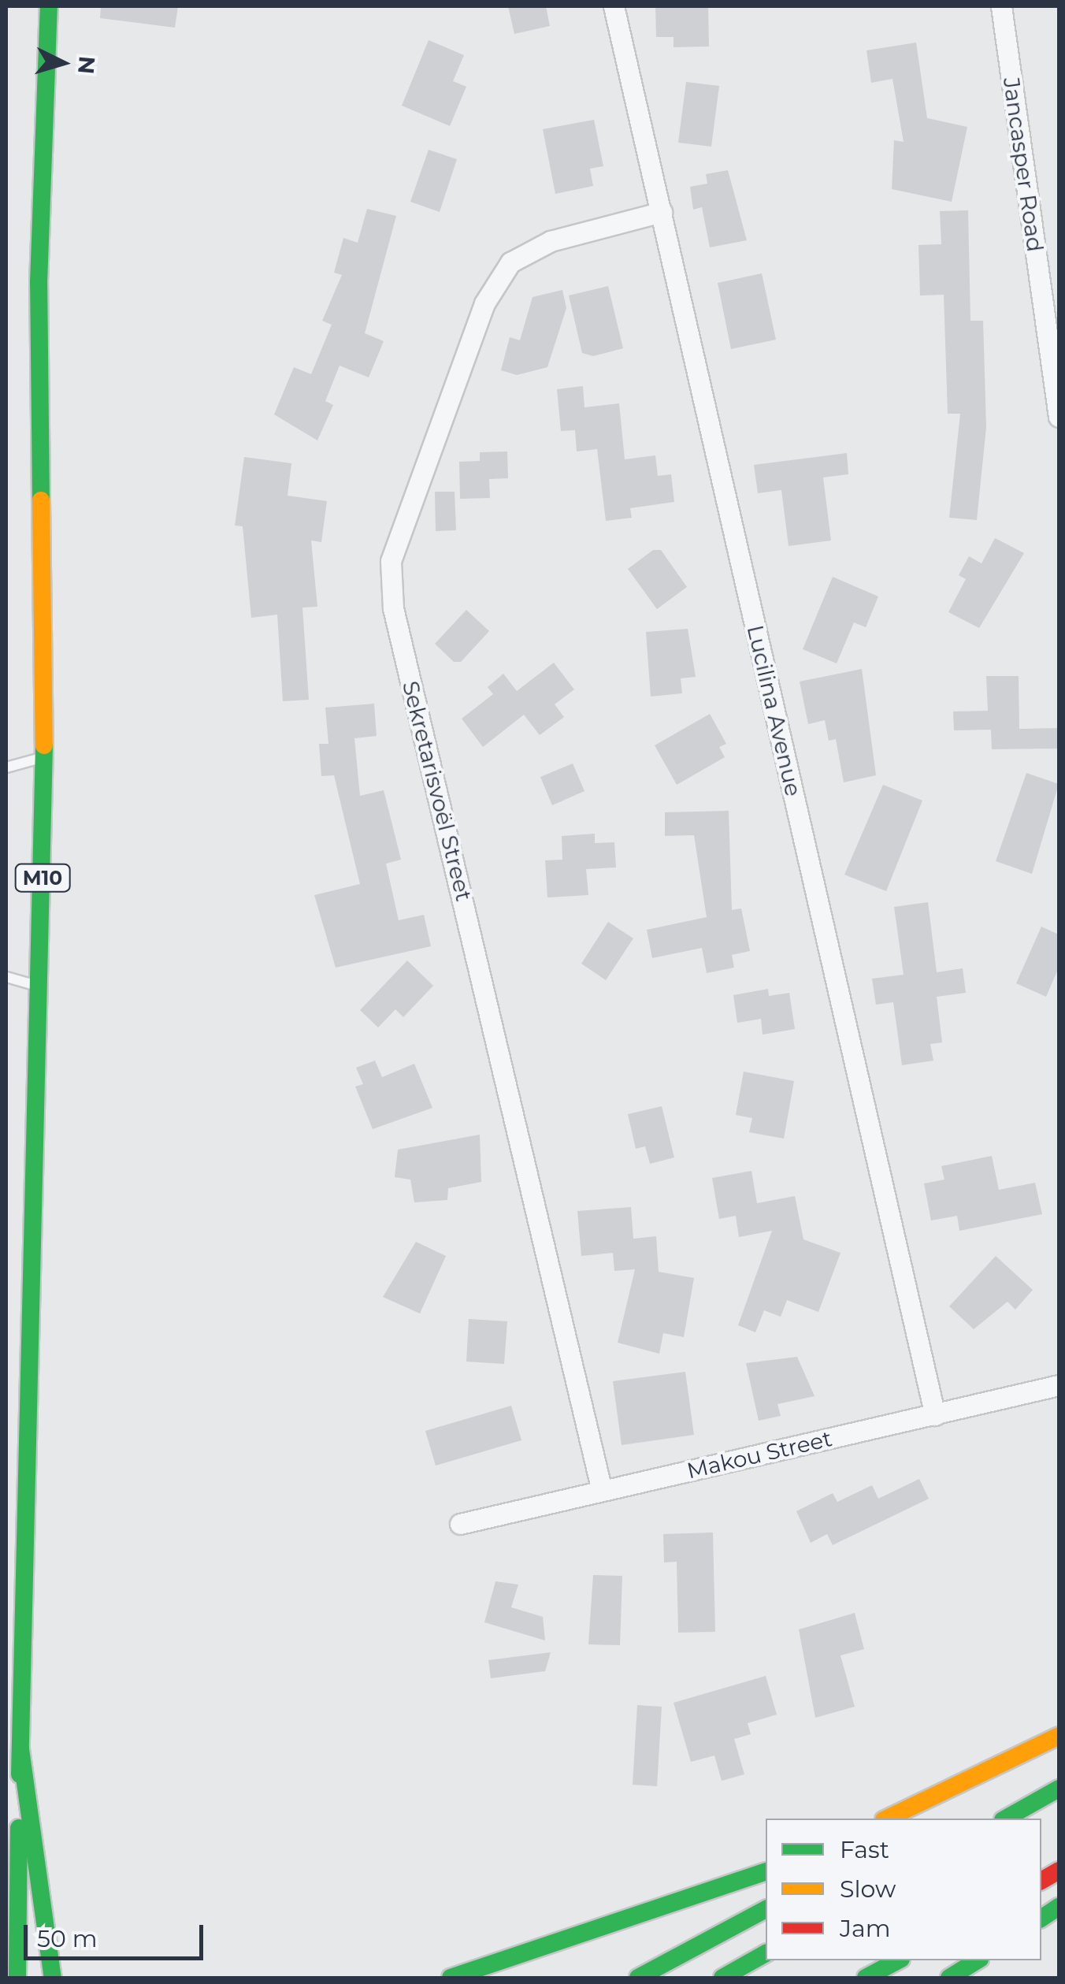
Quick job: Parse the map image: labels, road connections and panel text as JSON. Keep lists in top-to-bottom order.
{
  "streets": {
    "main road": ["M10"],
    "street": [
      "Jancasper Road",
      "Lucilina Avenue",
      "Sekretarisvoël Street",
      "Makou Street"
    ]
  },
  "crossings": [
    ["Lucilina Avenue", "Sekretarisvoël Street"],
    ["Lucilina Avenue", "Makou Street"],
    ["Sekretarisvoël Street", "Makou Street"]
  ],
  "legend": ["Fast", "Slow", "Jam"],
  "scale_bar": "50 m",
  "north": "right"
}
